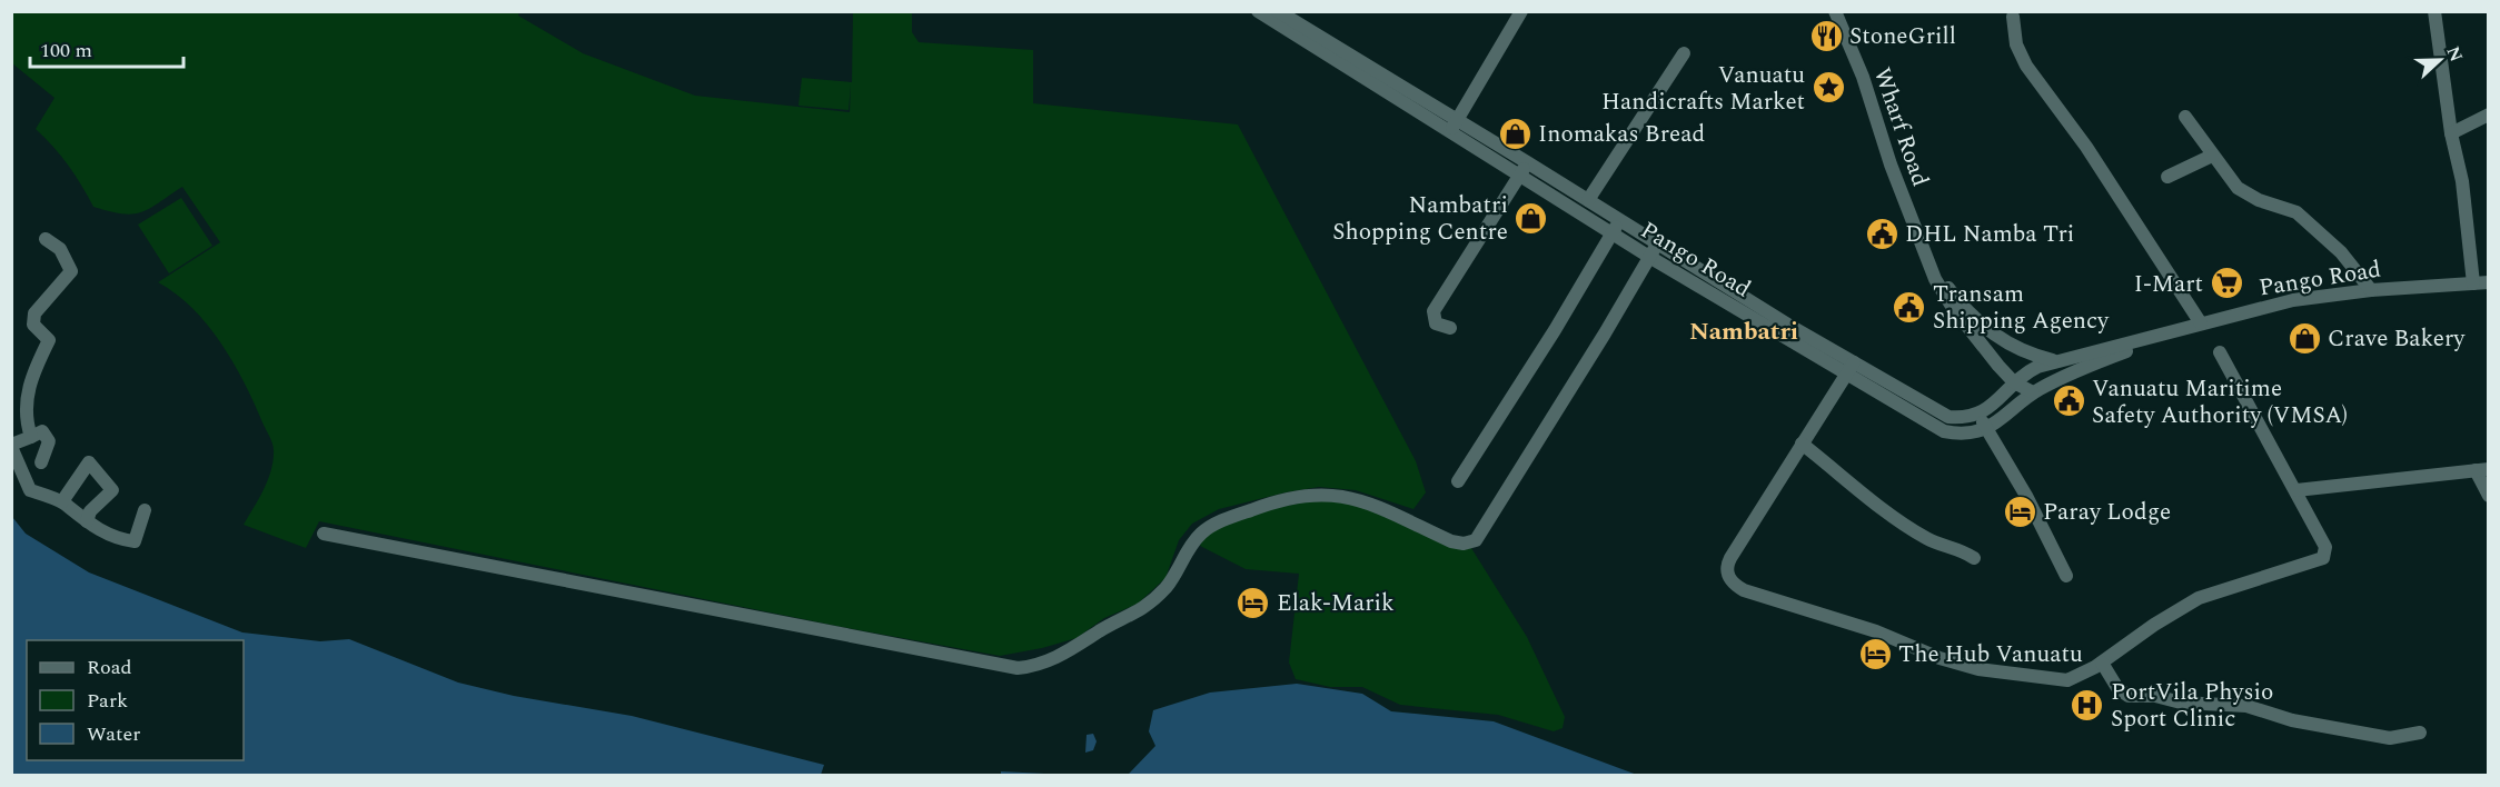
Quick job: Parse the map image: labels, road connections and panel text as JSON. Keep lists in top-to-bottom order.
{
  "streets": {
    "street": ["Wharf Road", "Pango Road"]
  },
  "crossings": [
    ["Wharf Road", "Pango Road"]
  ],
  "districts": ["Nambatri"],
  "places": {
    "restaurant": ["StoneGrill"],
    "place": ["Vanuatu Handicrafts Market"],
    "shop": ["Inomakas Bread", "Nambatri Shopping Centre", "Crave Bakery"],
    "public building": ["DHL Namba Tri", "Transam Shipping Agency", "Vanuatu Maritime Safety Authority (VMSA)"],
    "supermarket": ["I-Mart"],
    "hotel": ["Paray Lodge", "Elak-Marik", "The Hub Vanuatu"],
    "hospital": ["PortVila Physio Sport Clinic"]
  },
  "legend": ["Road", "Park", "Water"],
  "scale_bar": "100 m",
  "north": "right"
}
